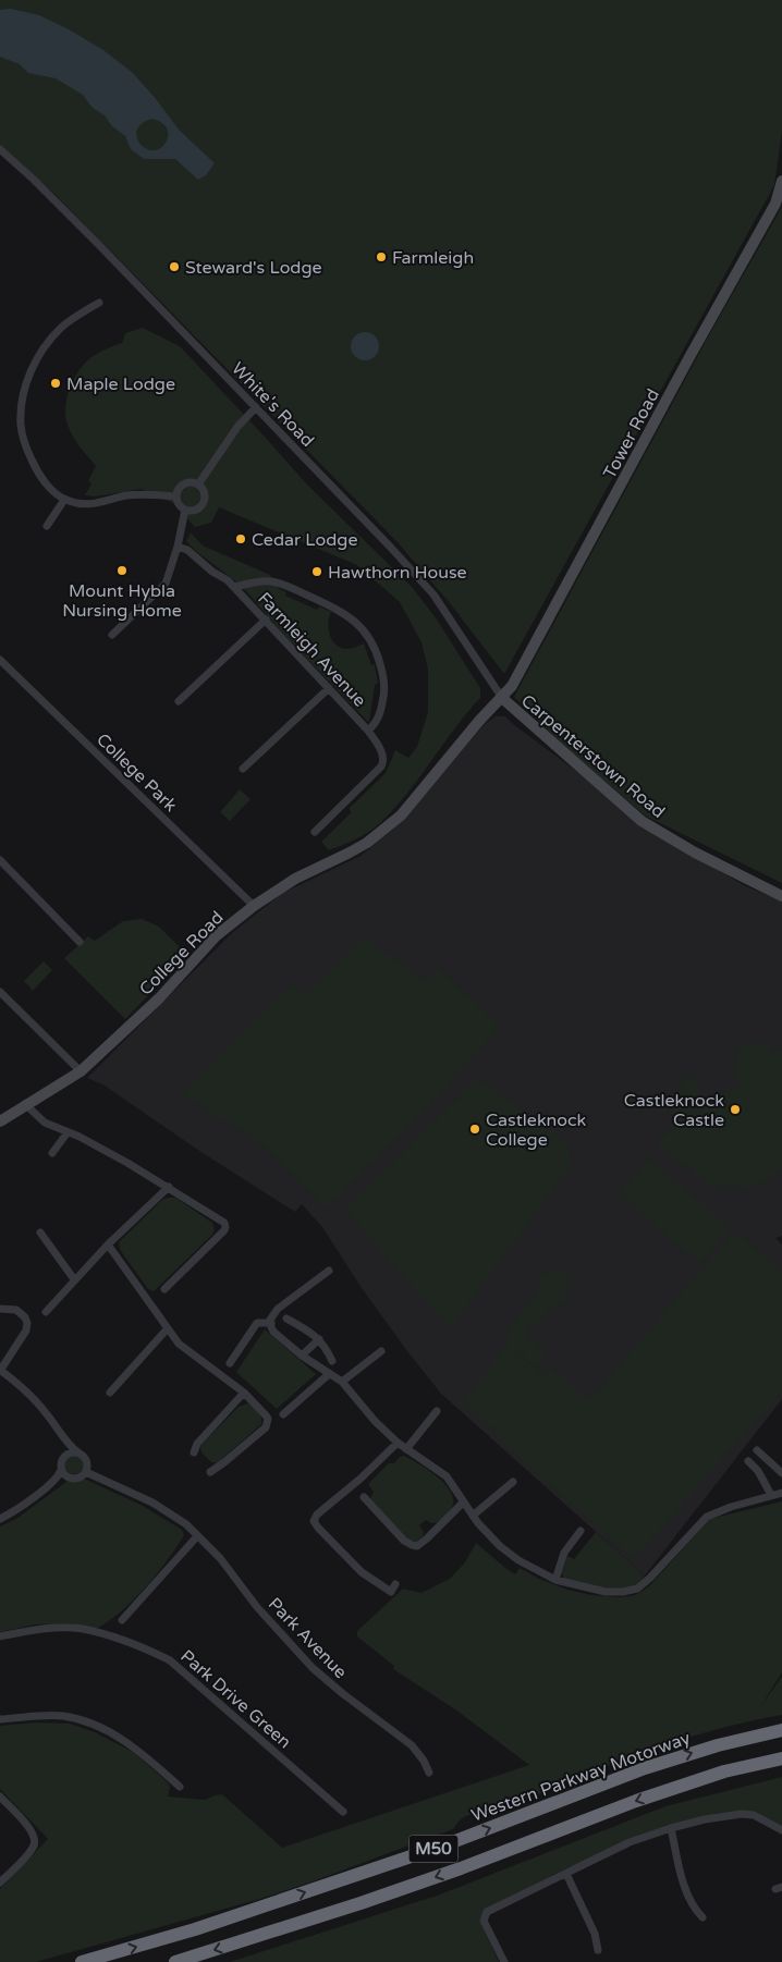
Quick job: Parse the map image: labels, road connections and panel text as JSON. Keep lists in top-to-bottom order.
{
  "streets": {
    "highway": ["Western Parkway Motorway", "M50"],
    "street": [
      "White's Road",
      "Tower Road",
      "Farmleigh Avenue",
      "Carpenterstown Road",
      "College Park",
      "College Road",
      "Park Avenue",
      "Park Drive Green"
    ]
  },
  "crossings": [
    ["White's Road", "Tower Road"],
    ["White's Road", "Carpenterstown Road"],
    ["White's Road", "College Road"],
    ["Tower Road", "Carpenterstown Road"],
    ["Tower Road", "College Road"],
    ["Carpenterstown Road", "College Road"],
    ["College Park", "College Road"]
  ],
  "places": [
    "Farmleigh",
    "Steward's Lodge",
    "Maple Lodge",
    "Cedar Lodge",
    "Mount Hybla Nursing Home",
    "Hawthorn House",
    "Castleknock Castle",
    "Castleknock College"
  ]
}
